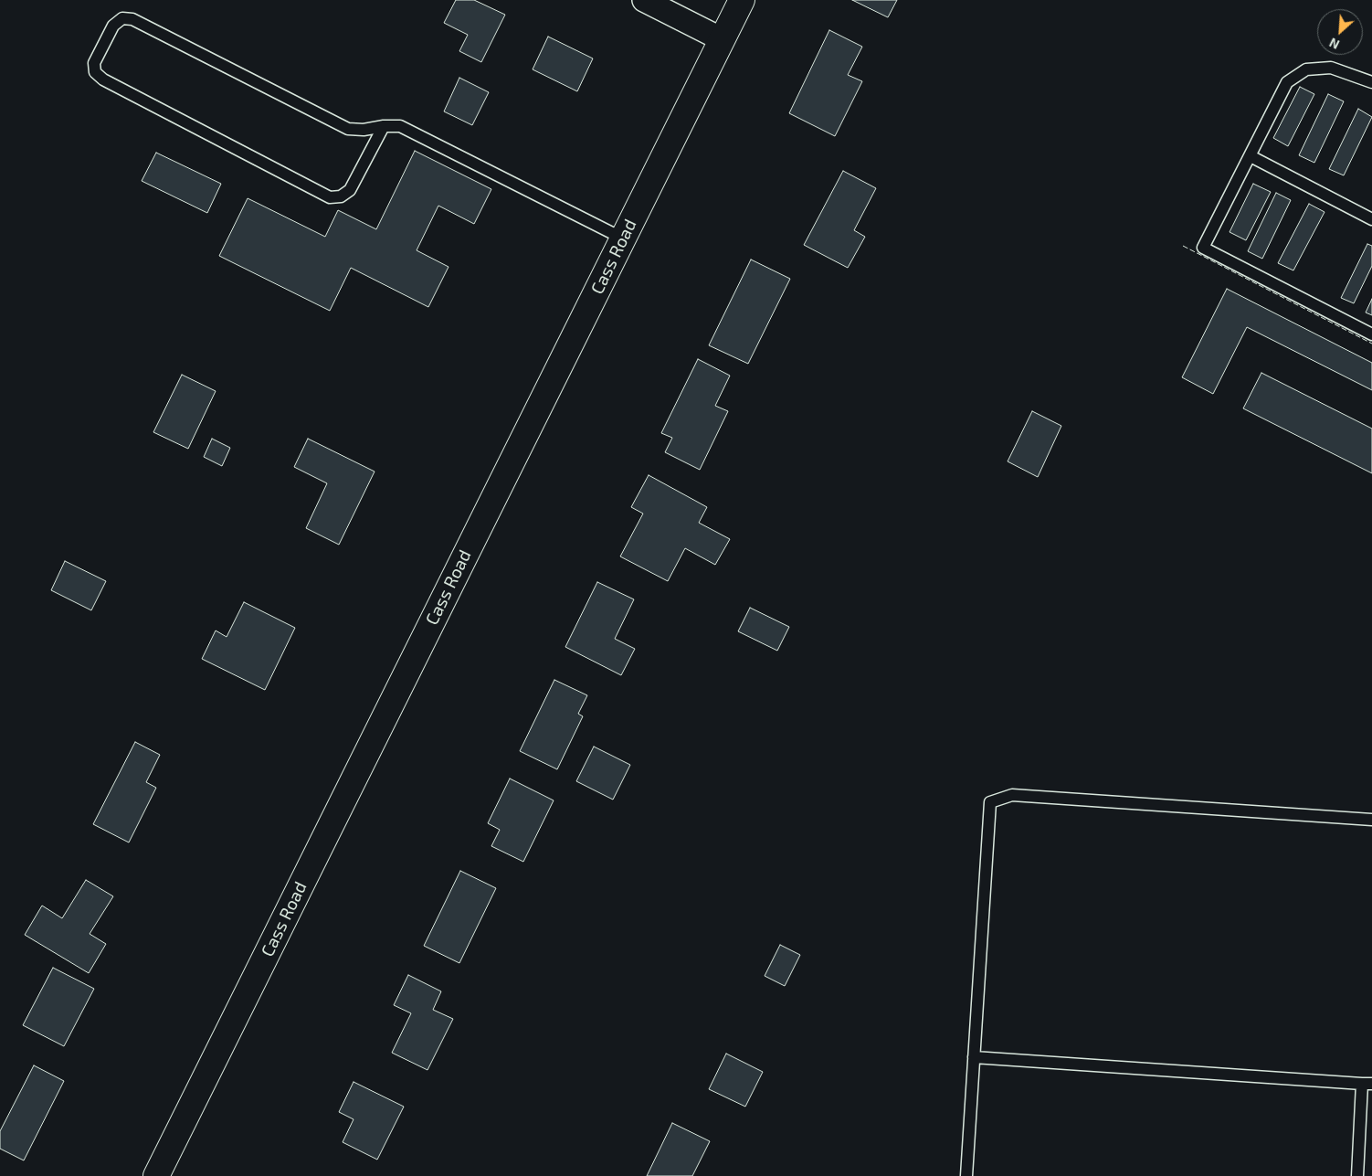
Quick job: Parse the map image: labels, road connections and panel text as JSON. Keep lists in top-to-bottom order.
{
  "streets": {
    "street": ["Cass Road"]
  },
  "north": "bottom left"
}
